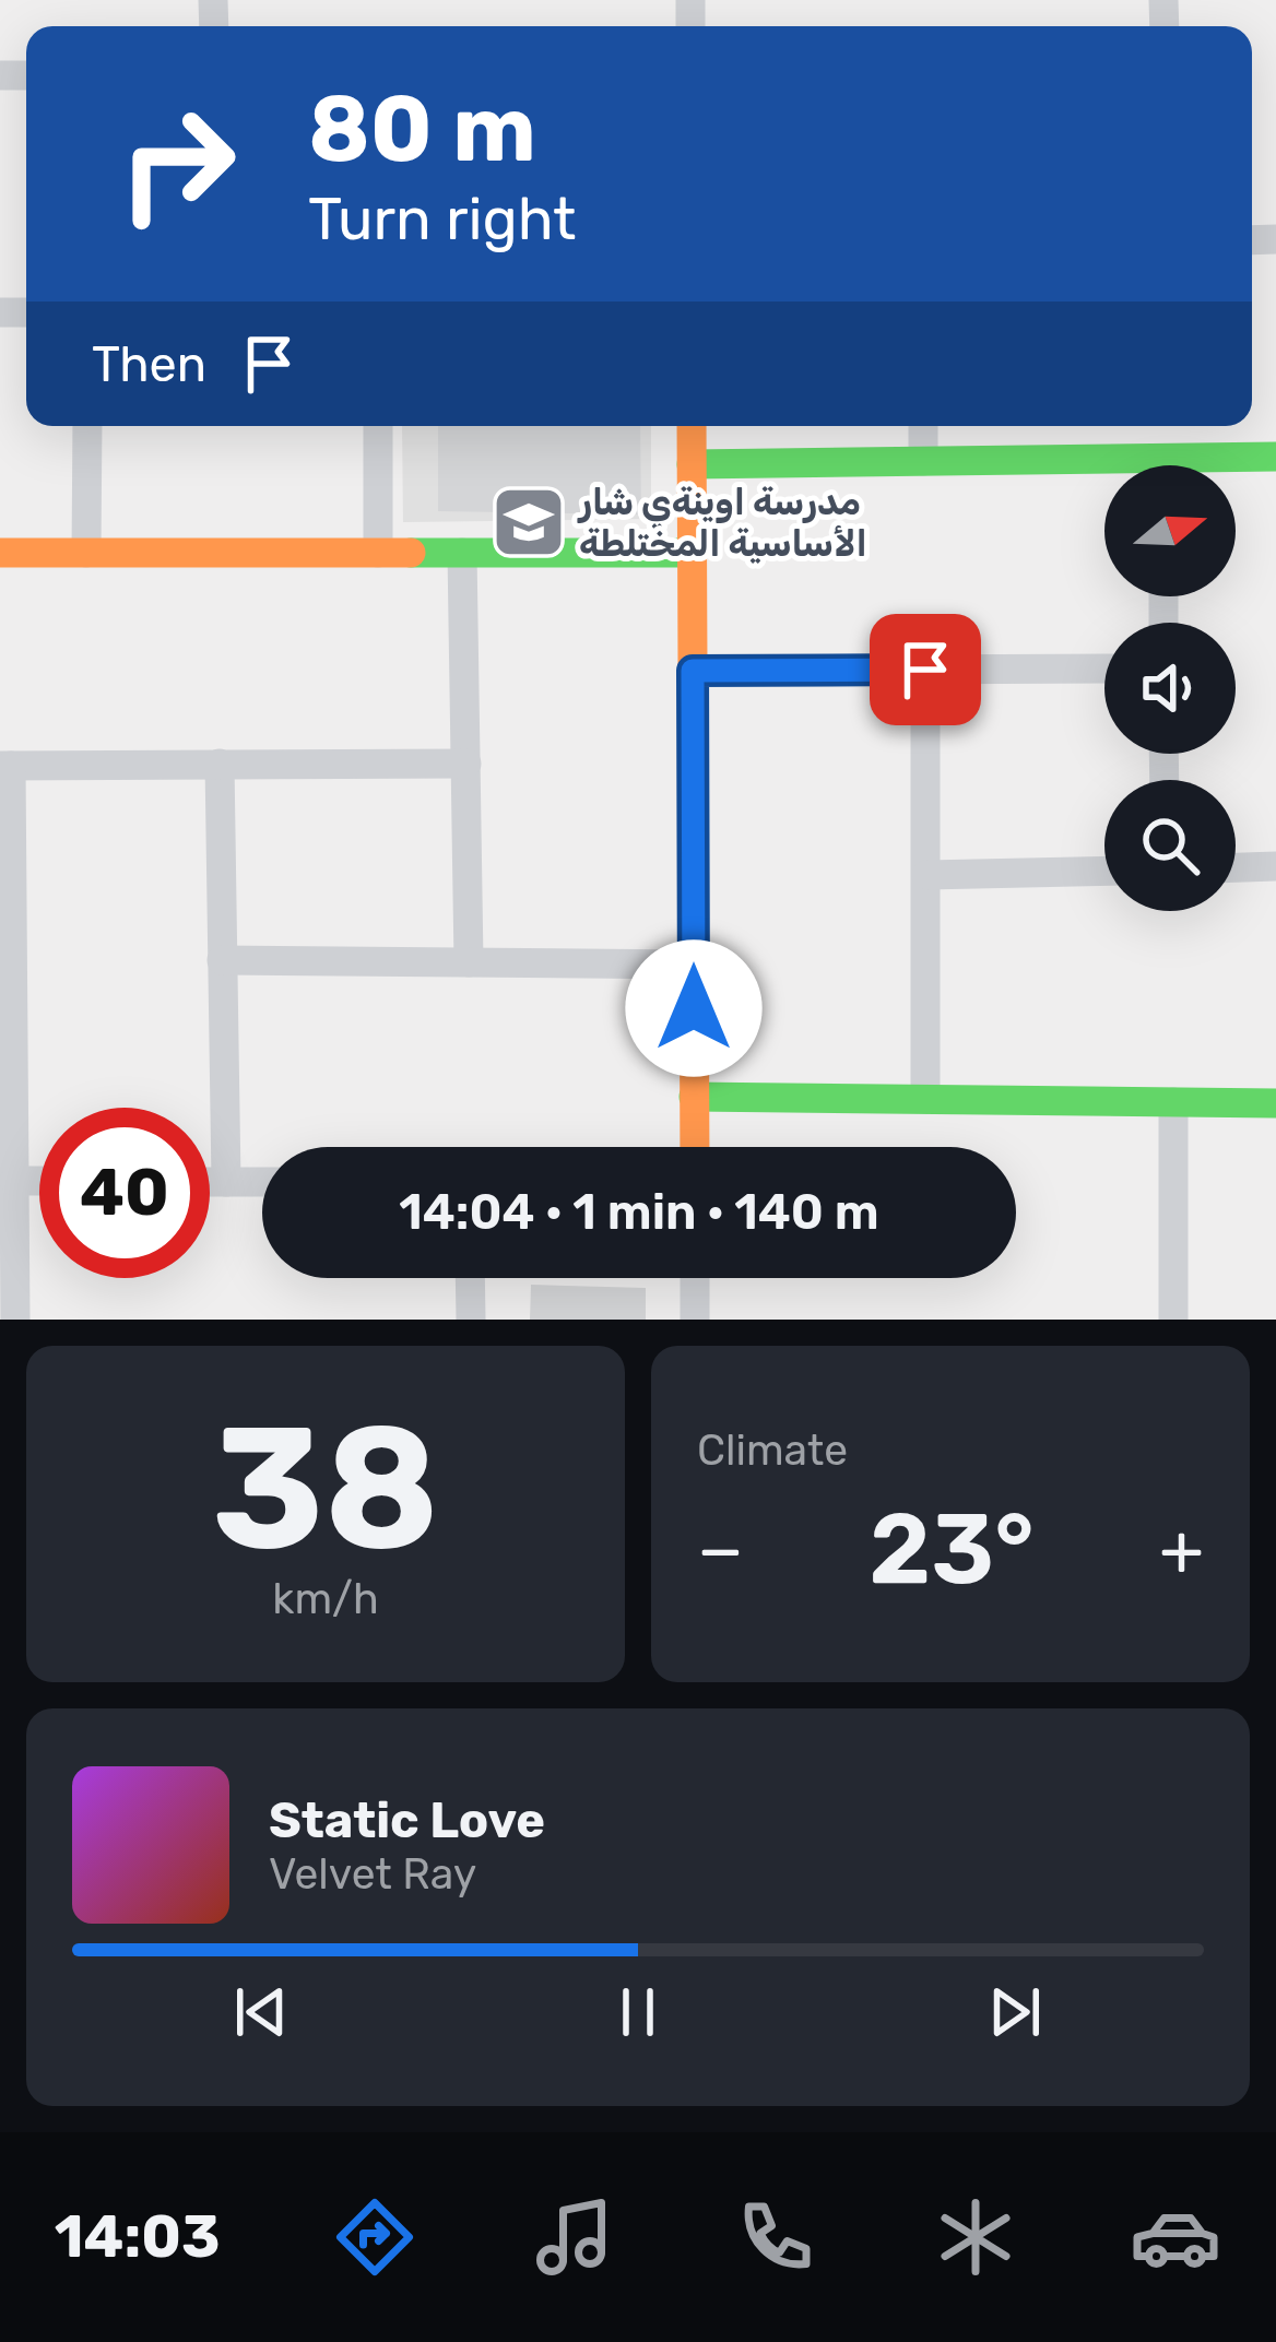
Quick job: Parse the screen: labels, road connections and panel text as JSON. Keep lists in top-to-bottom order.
{
  "places": {
    "school or university": ["مدرسة اوينةي شار الأساسية المختلطة"]
  },
  "north": "right",
  "page": {
    "turn": ["80 m", "Turn right"],
    "then": "Then",
    "limit": "40",
    "trip": "14:04 · 1 min · 140 m",
    "tile": [
      ["38", "km/h"],
      "Climate"
    ],
    "heat": ["−", "23°", "+"],
    "song": ["Static Love", "Velvet Ray"],
    "tabs": "14:03"
  }
}
